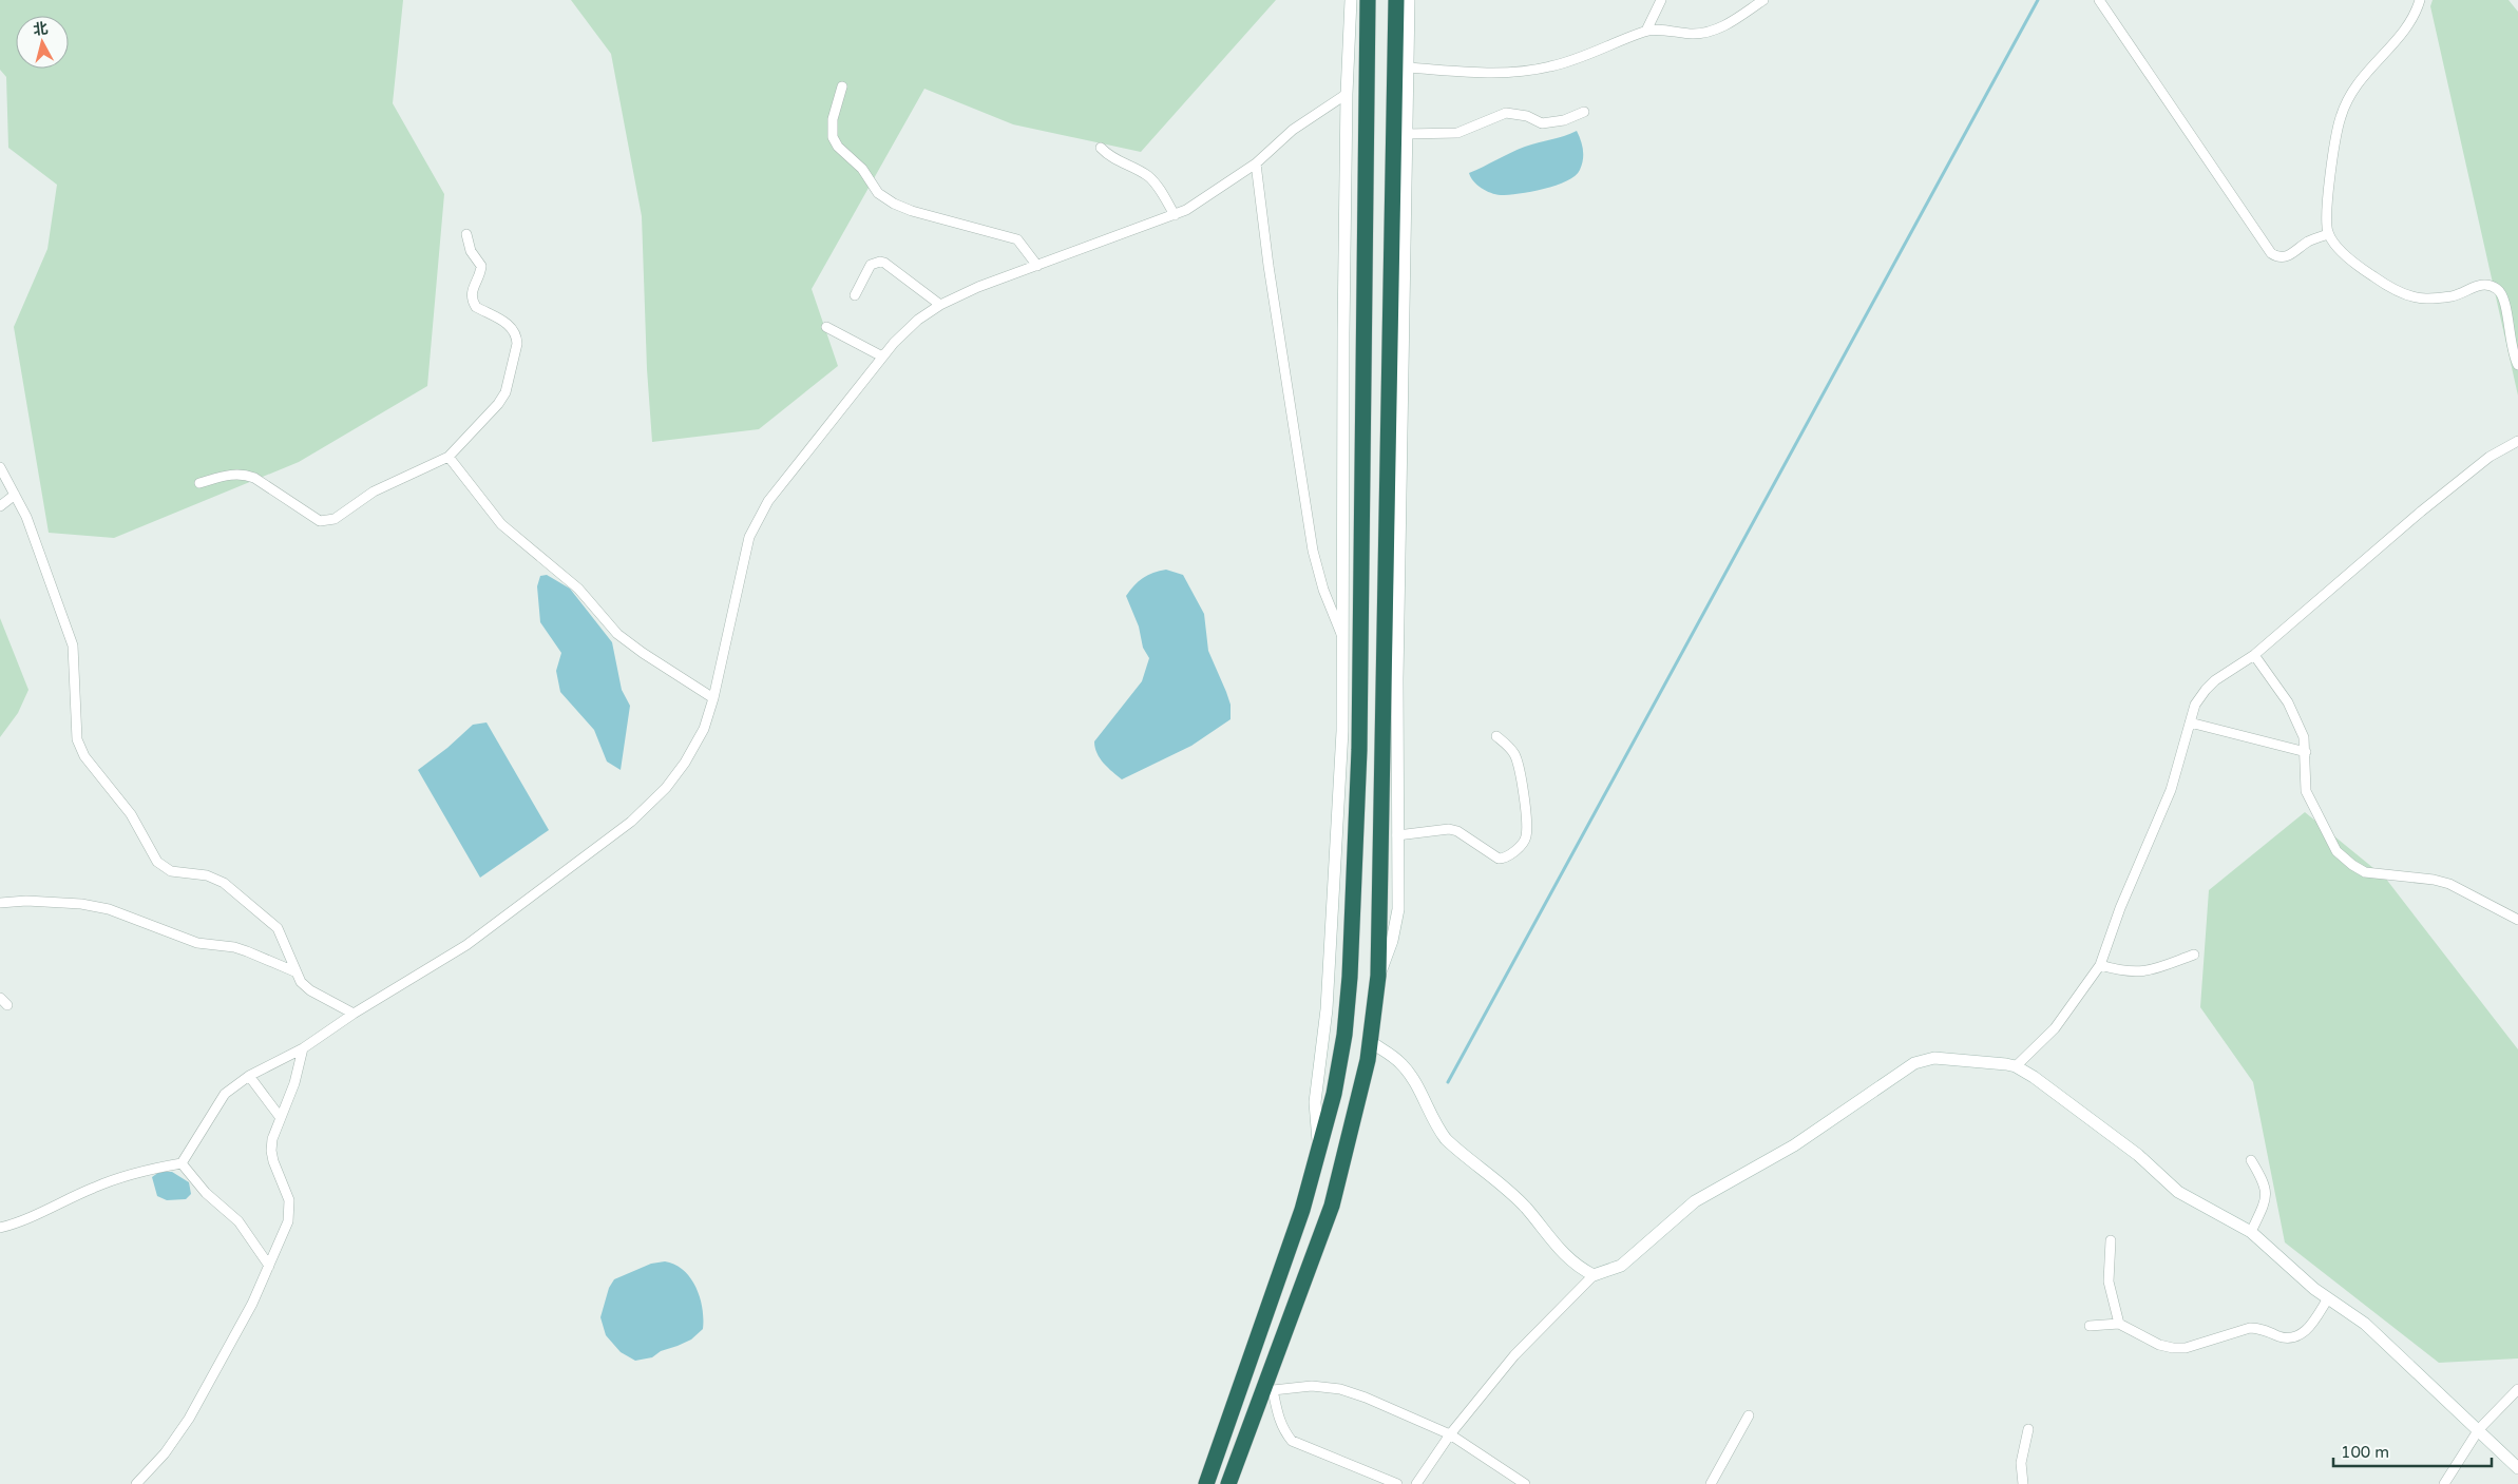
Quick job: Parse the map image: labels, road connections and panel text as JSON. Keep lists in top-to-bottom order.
{
  "scale_bar": "100 m",
  "north": "top"
}
